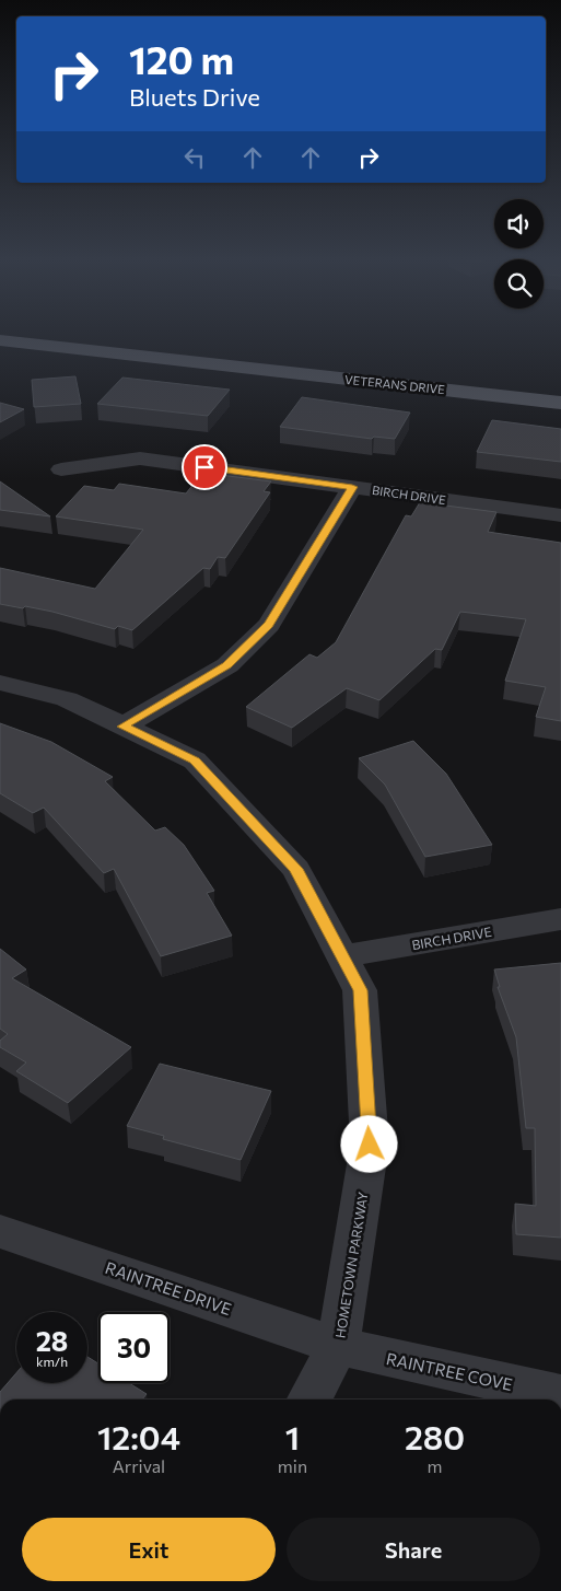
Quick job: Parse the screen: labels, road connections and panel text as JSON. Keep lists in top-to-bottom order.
{
  "streets": {
    "main road": ["VETERANS DRIVE"],
    "street": [
      "BIRCH DRIVE",
      "HOMETOWN PARKWAY",
      "RAINTREE DRIVE",
      "RAINTREE COVE"
    ]
  },
  "crossings": [
    ["BIRCH DRIVE", "HOMETOWN PARKWAY"],
    ["HOMETOWN PARKWAY", "RAINTREE DRIVE"],
    ["HOMETOWN PARKWAY", "RAINTREE COVE"],
    ["RAINTREE DRIVE", "RAINTREE COVE"]
  ],
  "page": {
    "turn": ["120 m", "Bluets Drive"],
    "speed": "28 km/h",
    "limit": "30",
    "eta": [
      "12:04",
      "Arrival",
      "1",
      "min",
      "280",
      "m"
    ],
    "buttons": ["Exit", "Share"]
  }
}
